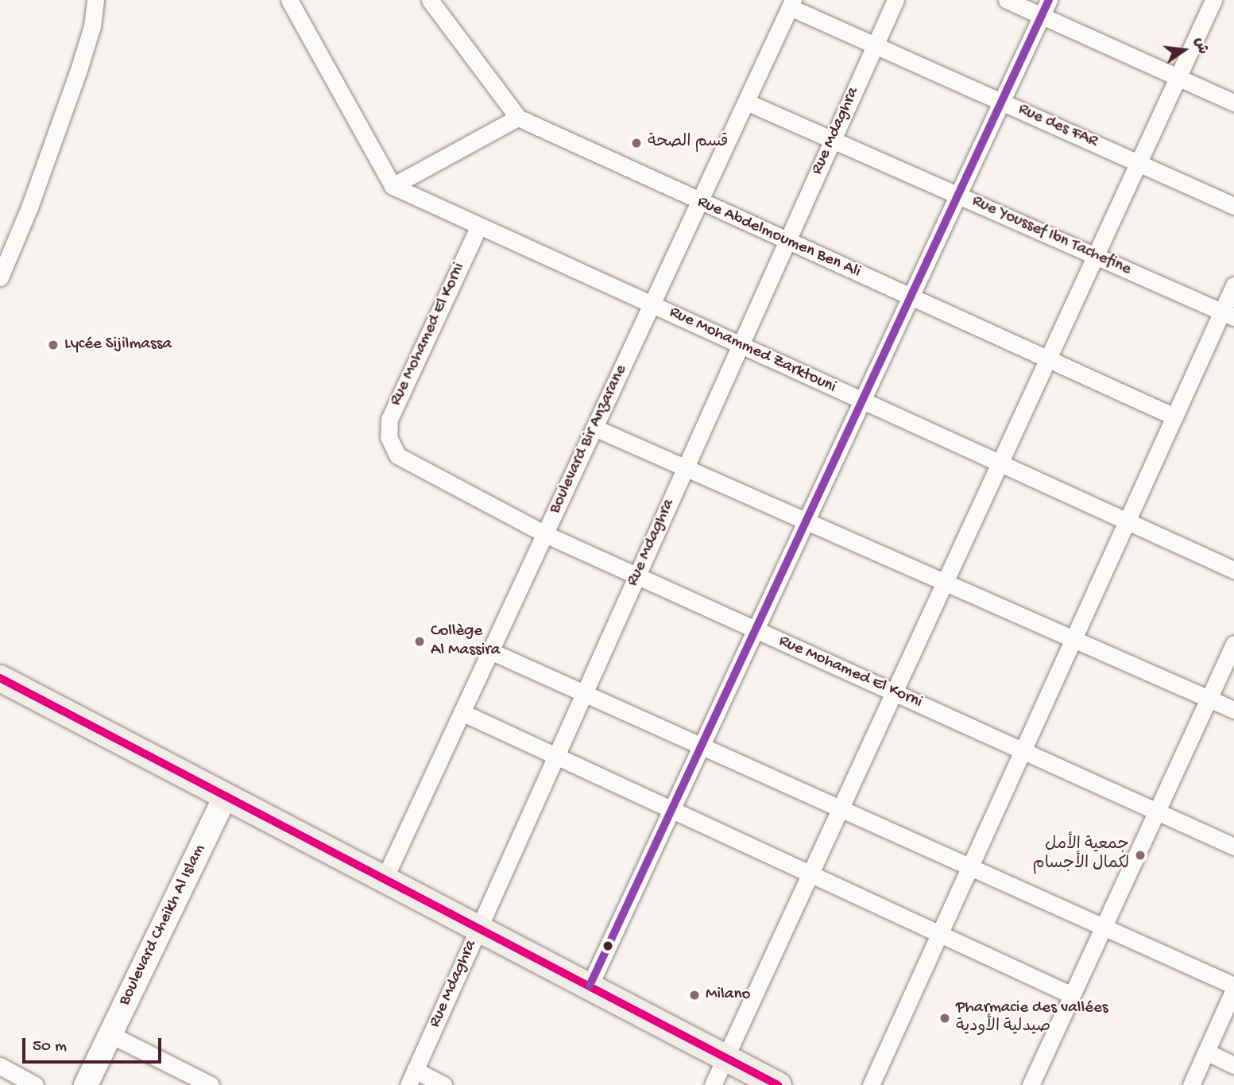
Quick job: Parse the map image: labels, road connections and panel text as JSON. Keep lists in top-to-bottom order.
{
  "streets": {
    "street": [
      "Rue des FAR",
      "Rue Mdaghra",
      "Rue Youssef Ibn Tachefine",
      "Rue Abdelmoumen Ben Ali",
      "Rue Mohamed El Korni",
      "Rue Mohammed Zarktouni",
      "Boulevard Bir Anzarane",
      "Boulevard Cheikh Al Islam"
    ]
  },
  "crossings": [
    ["Rue des FAR", "Rue Mdaghra"],
    ["Rue des FAR", "Boulevard Bir Anzarane"],
    ["Rue Mdaghra", "Rue Youssef Ibn Tachefine"],
    ["Rue Mdaghra", "Rue Abdelmoumen Ben Ali"],
    ["Rue Mdaghra", "Rue Mohamed El Korni"],
    ["Rue Mdaghra", "Rue Mohammed Zarktouni"],
    ["Rue Youssef Ibn Tachefine", "Boulevard Bir Anzarane"],
    ["Rue Abdelmoumen Ben Ali", "Boulevard Bir Anzarane"],
    ["Rue Mohamed El Korni", "Rue Mohammed Zarktouni"],
    ["Rue Mohamed El Korni", "Boulevard Bir Anzarane"],
    ["Rue Mohammed Zarktouni", "Boulevard Bir Anzarane"]
  ],
  "places": [
    "قسم الصحة",
    "Lycée Sijilmassa",
    "Collège Al Massira",
    "جمعية الأمل لكمال الأجسام",
    "Milano",
    "Pharmacie des vallées صيدلية الأودية"
  ],
  "scale_bar": "50 m",
  "north": "right"
}
